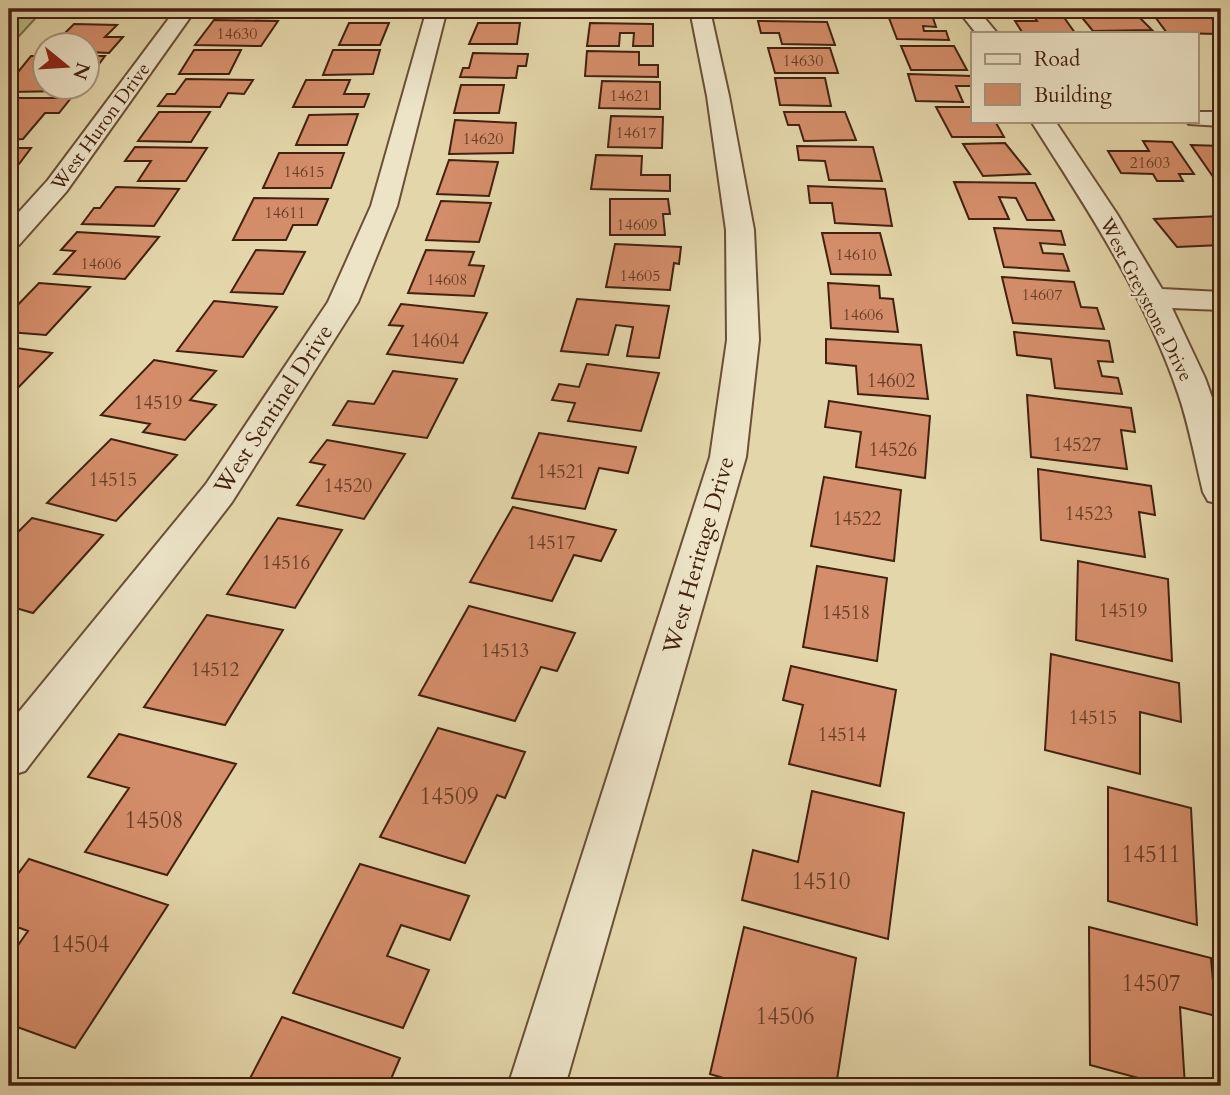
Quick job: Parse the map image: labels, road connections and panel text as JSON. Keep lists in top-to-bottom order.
{
  "streets": {
    "street": [
      "West Huron Drive",
      "West Greystone Drive",
      "West Sentinel Drive",
      "West Heritage Drive"
    ]
  },
  "house_numbers": [
    "14630",
    "14630",
    "14621",
    "14617",
    "14620",
    "21603",
    "14615",
    "14611",
    "14609",
    "14610",
    "14606",
    "14605",
    "14608",
    "14607",
    "14606",
    "14604",
    "14602",
    "14519",
    "14527",
    "14526",
    "14521",
    "14515",
    "14520",
    "14523",
    "14522",
    "14517",
    "14516",
    "14519",
    "14518",
    "14513",
    "14512",
    "14515",
    "14514",
    "14509",
    "14508",
    "14511",
    "14510",
    "14504",
    "14507",
    "14506"
  ],
  "legend": ["Road", "Building"],
  "north": "right"
}
